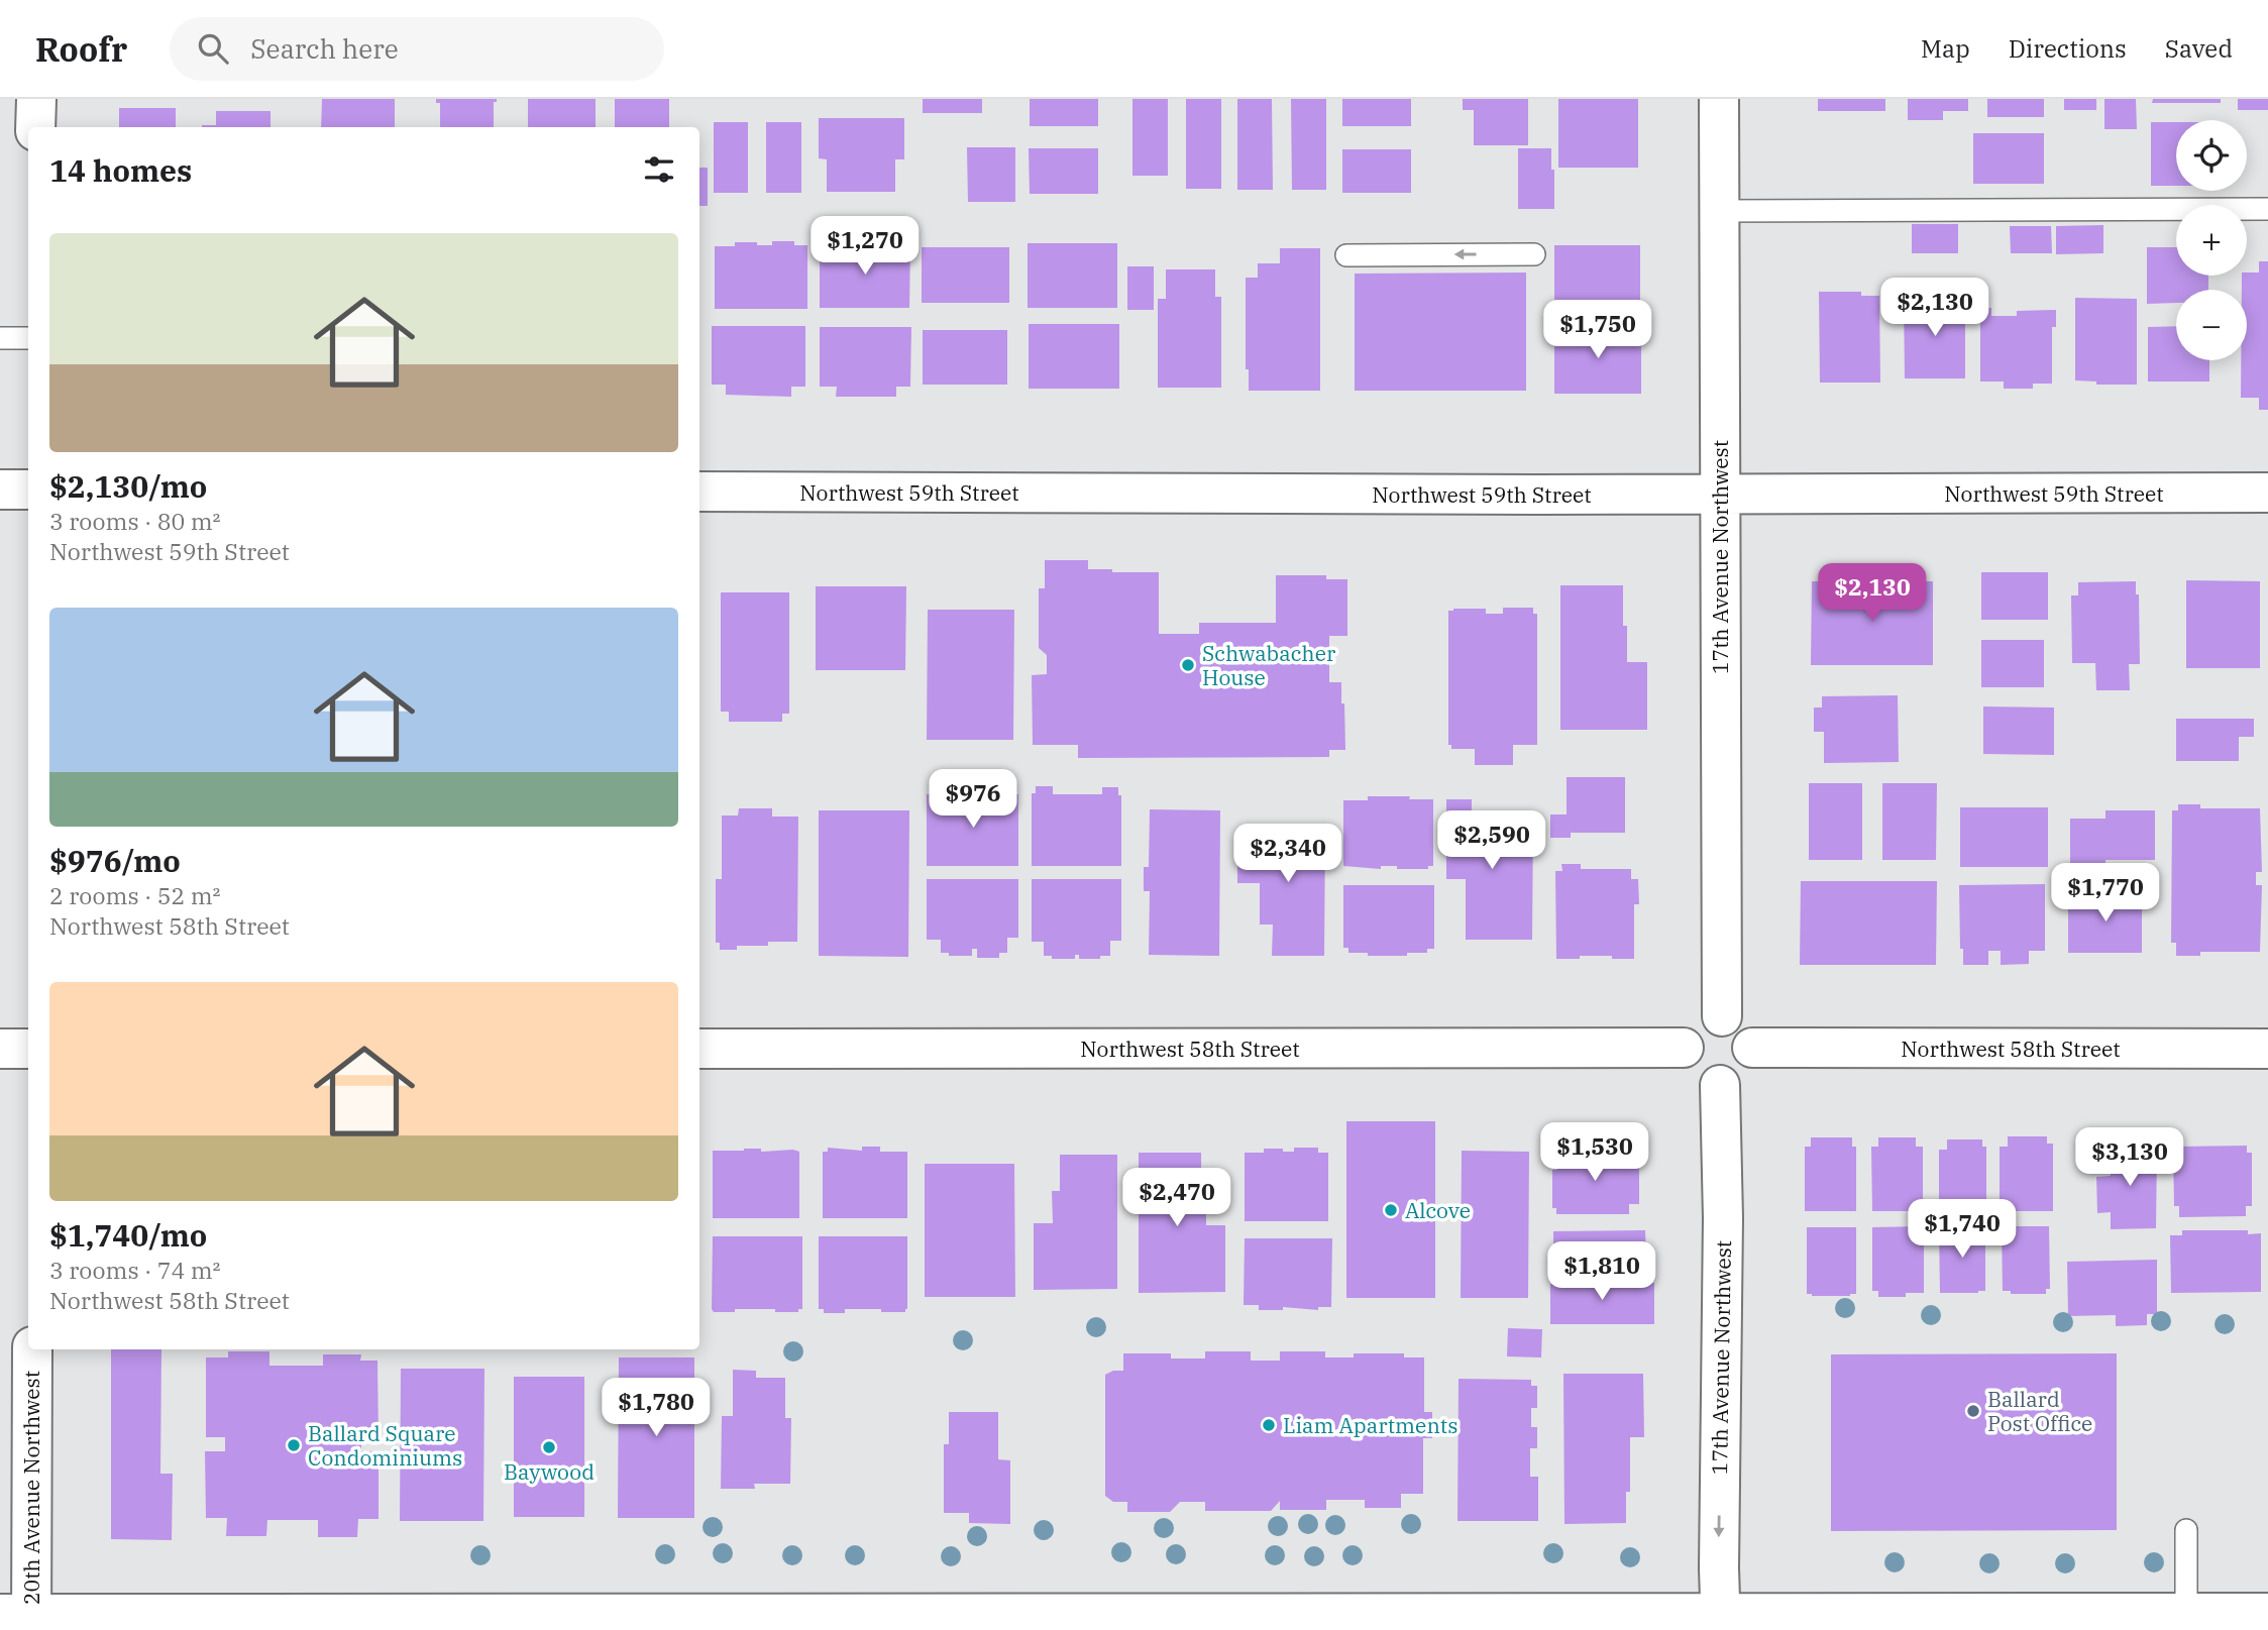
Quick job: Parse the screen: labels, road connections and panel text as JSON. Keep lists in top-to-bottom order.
{
  "streets": {
    "street": [
      "Northwest 59th Street",
      "17th Avenue Northwest",
      "Northwest 58th Street",
      "20th Avenue Northwest"
    ]
  },
  "crossings": [
    ["Northwest 59th Street", "17th Avenue Northwest"],
    ["17th Avenue Northwest", "Northwest 58th Street"]
  ],
  "one_way": ["17th Avenue Northwest"],
  "places": [
    "Schwabacher House",
    "Alcove",
    "Ballard Post Office",
    "Liam Apartments",
    "Ballard Square Condominiums",
    "Baywood"
  ],
  "page": {
    "header": "Roofr",
    "search": "Search here",
    "nav": ["Map", "Directions", "Saved"],
    "map_buttons": ["+", "−"],
    "heading": "14 homes",
    "list": [
      {
        "name": "$2,130/mo",
        "note": "3 rooms · 80 m² · Northwest 59th Street"
      },
      {
        "name": "$976/mo",
        "note": "2 rooms · 52 m² · Northwest 58th Street"
      },
      {
        "name": "$1,740/mo",
        "note": "3 rooms · 74 m² · Northwest 58th Street"
      }
    ],
    "price": [
      "$1,270",
      "$2,130",
      "$1,750",
      "$2,130",
      "$976",
      "$2,590",
      "$2,340",
      "$1,770",
      "$1,530",
      "$3,130",
      "$2,470",
      "$1,740",
      "$1,810",
      "$1,780"
    ]
  }
}
